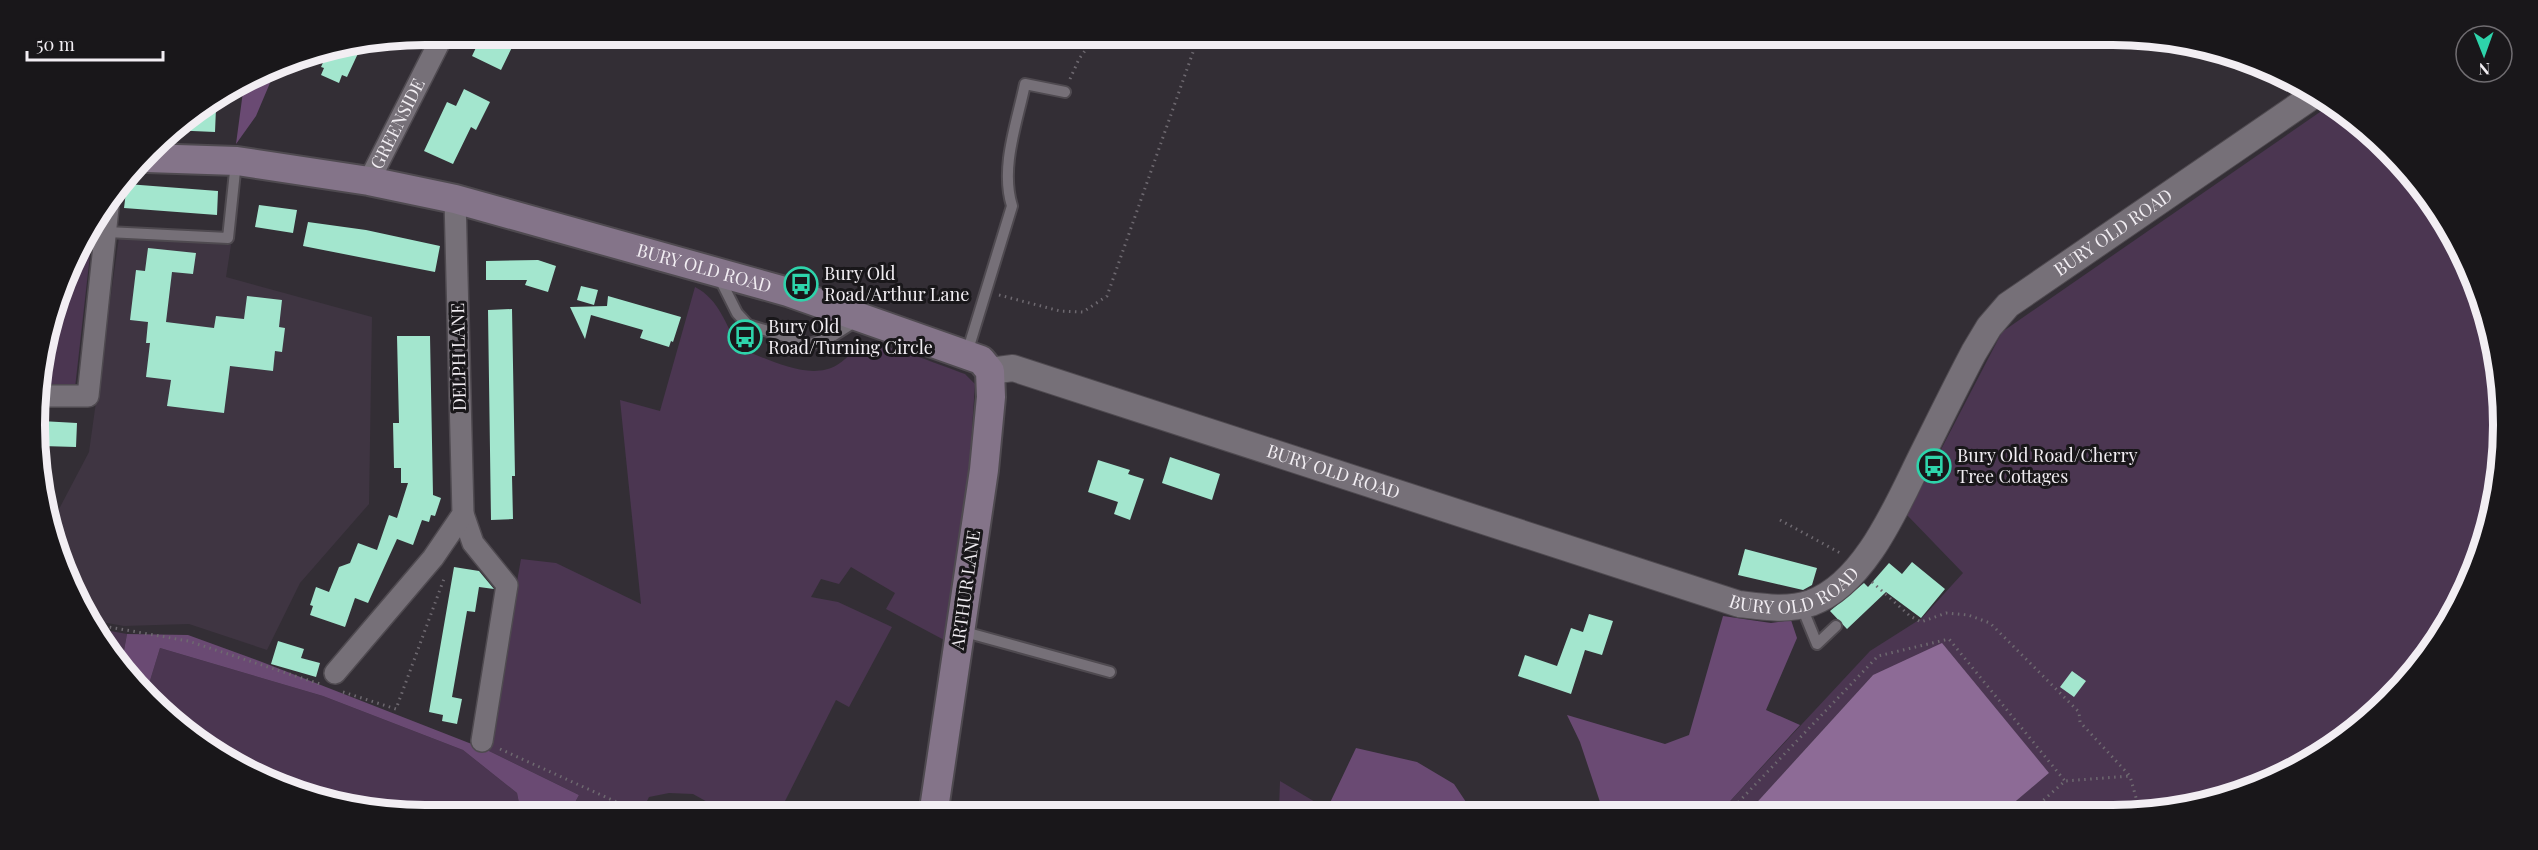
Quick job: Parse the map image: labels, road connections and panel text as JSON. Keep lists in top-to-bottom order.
{
  "streets": {
    "main road": ["BURY OLD ROAD", "ARTHUR LANE"],
    "street": ["GREENSIDE", "DELPH LANE"]
  },
  "crossings": [
    ["GREENSIDE", "BURY OLD ROAD"],
    ["BURY OLD ROAD", "DELPH LANE"],
    ["BURY OLD ROAD", "ARTHUR LANE"]
  ],
  "places": {
    "bus stop": ["Bury Old Road/Arthur Lane", "Bury Old Road/Turning Circle", "Bury Old Road/Cherry Tree Cottages"]
  },
  "scale_bar": "50 m",
  "north": "bottom"
}
